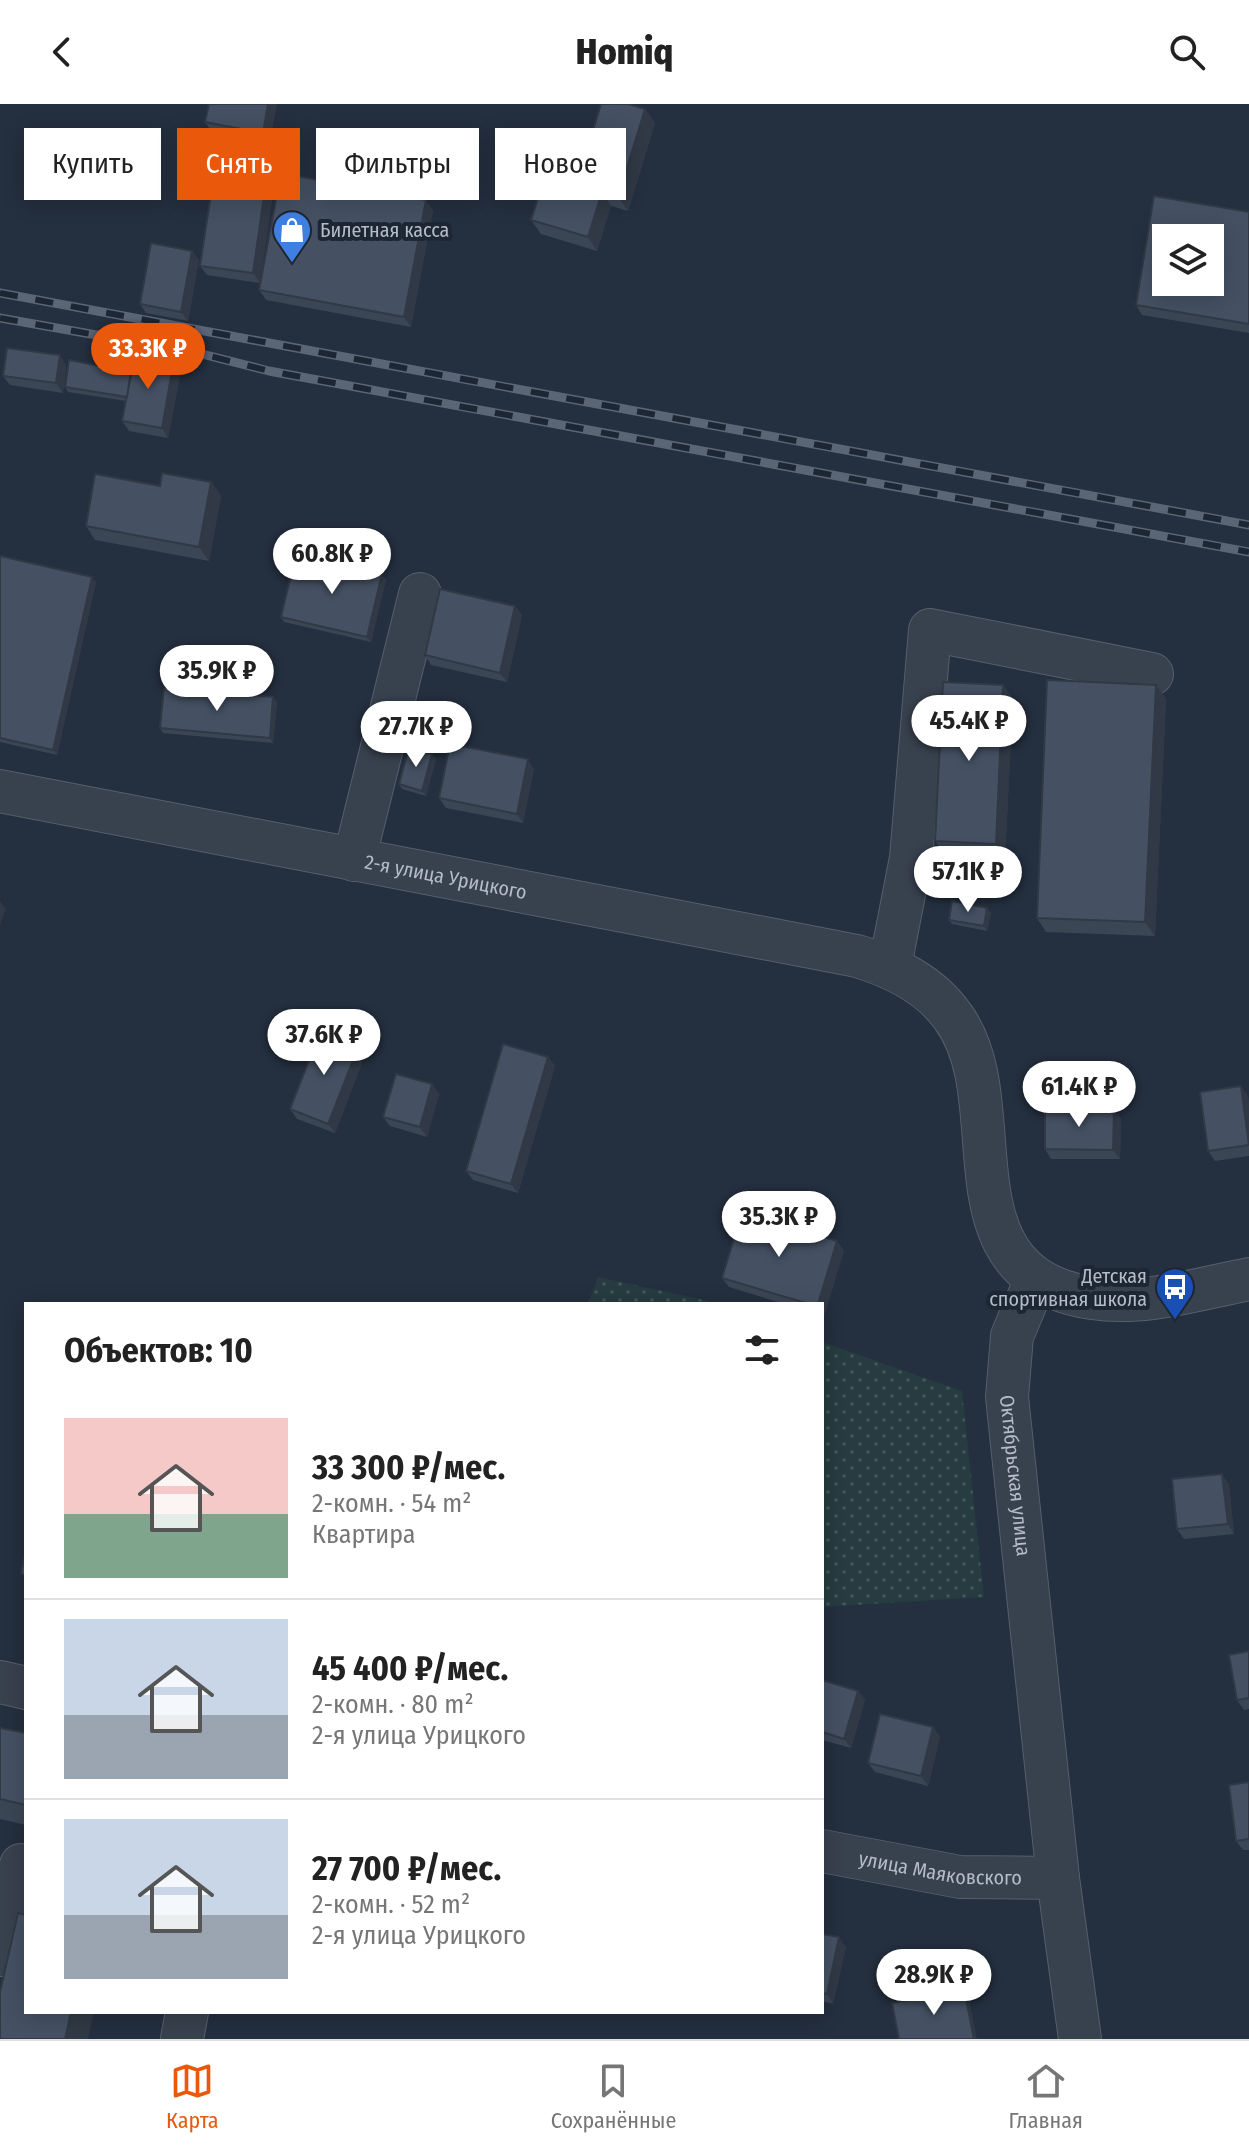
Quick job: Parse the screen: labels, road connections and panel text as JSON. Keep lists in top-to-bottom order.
{
  "streets": {
    "street": ["2-я улица Урицкого", "Октябрьская улица", "улица Маяковского"]
  },
  "crossings": [
    ["Октябрьская улица", "улица Маяковского"]
  ],
  "places": {
    "shop": ["Билетная касса"],
    "bus stop": ["Детская спортивная школа"]
  },
  "page": {
    "header": "Homiq",
    "chip": [
      "Купить",
      "Снять",
      "Фильтры",
      "Новое"
    ],
    "price": [
      "33.3K ₽",
      "60.8K ₽",
      "35.9K ₽",
      "45.4K ₽",
      "27.7K ₽",
      "57.1K ₽",
      "37.6K ₽",
      "61.4K ₽",
      "35.3K ₽",
      "28.9K ₽"
    ],
    "heading": "Объектов: 10",
    "list": [
      {
        "name": "33 300 ₽/мес.",
        "note": "2-комн. · 54 m² · Квартира"
      },
      {
        "name": "45 400 ₽/мес.",
        "note": "2-комн. · 80 m² · 2-я улица Урицкого"
      },
      {
        "name": "27 700 ₽/мес.",
        "note": "2-комн. · 52 m² · 2-я улица Урицкого"
      }
    ],
    "tabs": ["Карта", "Сохранённые", "Главная"]
  }
}
